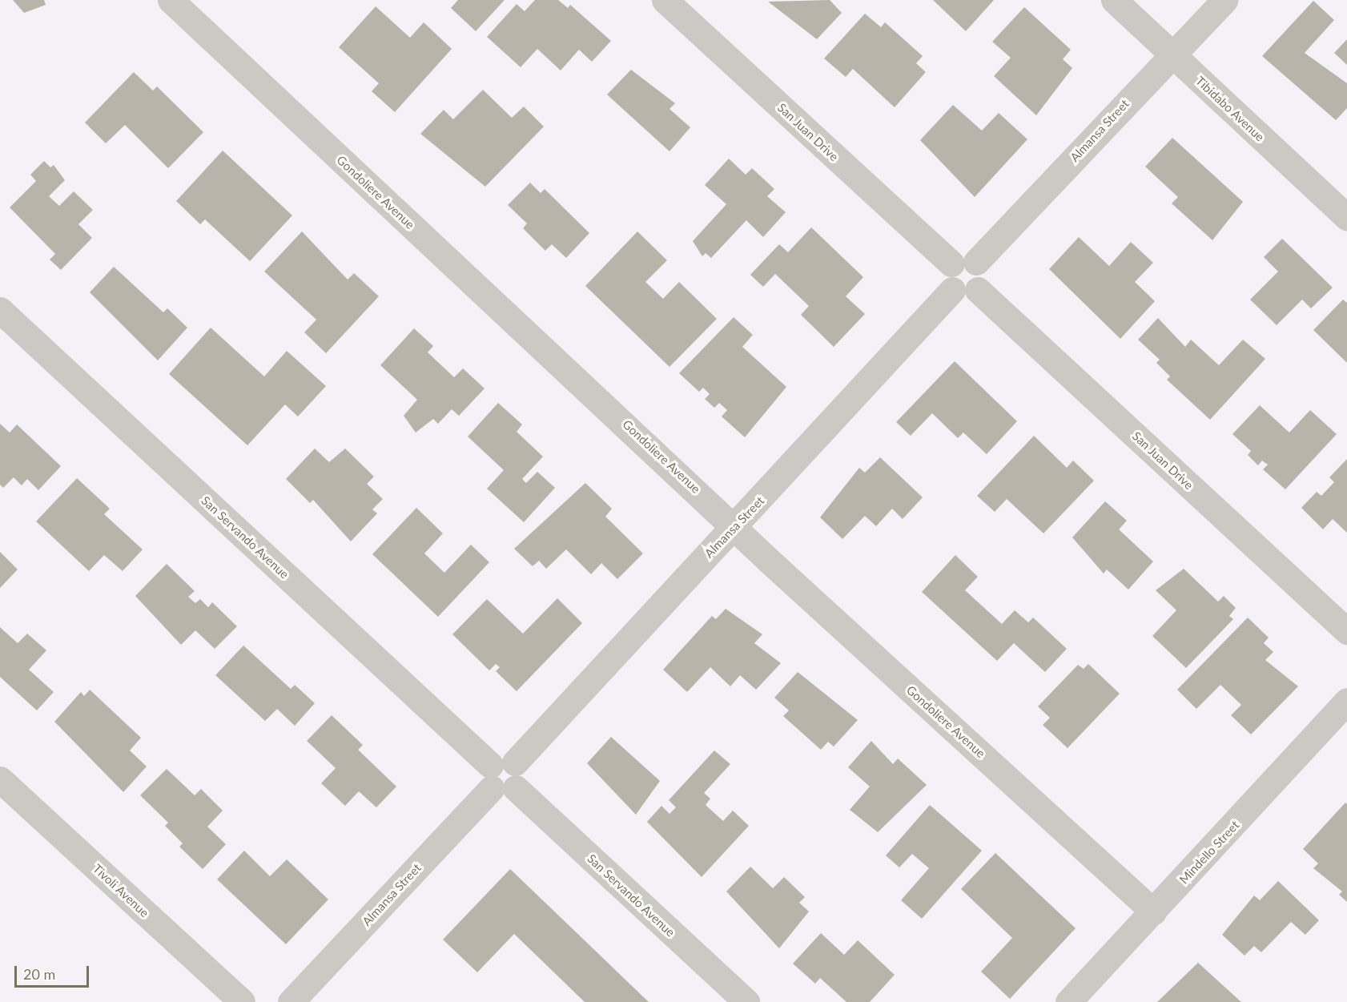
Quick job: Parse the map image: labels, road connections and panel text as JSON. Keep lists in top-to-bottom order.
{
  "streets": {
    "street": [
      "Tibidabo Avenue",
      "Almansa Street",
      "San Juan Drive",
      "Gondoliere Avenue",
      "San Servando Avenue",
      "Mindello Street",
      "Tivoli Avenue"
    ]
  },
  "crossings": [
    ["Tibidabo Avenue", "Almansa Street"],
    ["Almansa Street", "San Juan Drive"],
    ["Almansa Street", "Gondoliere Avenue"],
    ["Almansa Street", "San Servando Avenue"],
    ["Gondoliere Avenue", "Mindello Street"]
  ],
  "scale_bar": "20 m"
}
